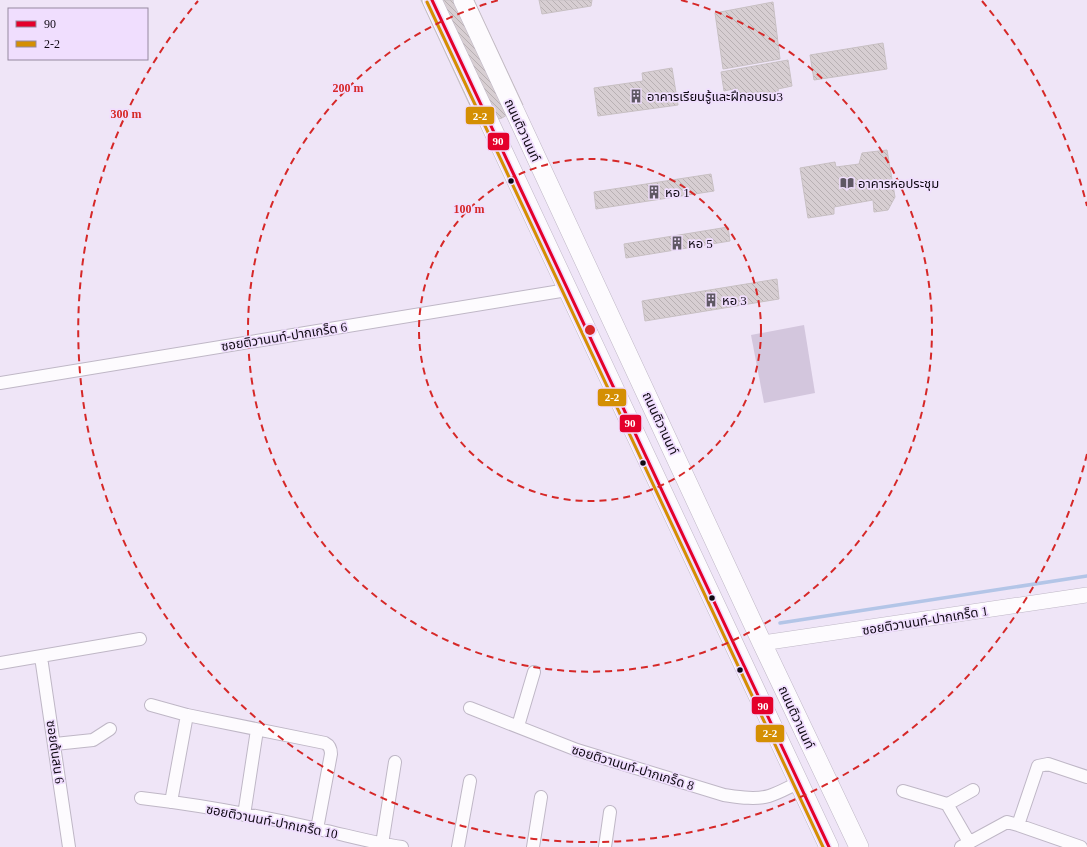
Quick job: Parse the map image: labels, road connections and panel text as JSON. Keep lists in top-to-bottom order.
{
  "streets": {
    "main road": ["ถนนติวานนท์"],
    "street": [
      "ซอยติวานนท์-ปากเกร็ด 6",
      "ซอยติวานนท์-ปากเกร็ด 1",
      "ซอยต้นสน 6",
      "ซอยติวานนท์-ปากเกร็ด 8",
      "ซอยติวานนท์-ปากเกร็ด 10"
    ]
  },
  "crossings": [
    ["ถนนติวานนท์", "ซอยติวานนท์-ปากเกร็ด 6"],
    ["ถนนติวานนท์", "ซอยติวานนท์-ปากเกร็ด 1"],
    ["ถนนติวานนท์", "ซอยติวานนท์-ปากเกร็ด 8"]
  ],
  "places": {
    "building": [
      "อาคารเรียนรู้และฝึกอบรม3",
      "หอ 1",
      "หอ 5",
      "หอ 3"
    ],
    "library": ["อาคารหอประชุม"]
  },
  "lines": ["transit line 90", "transit line 2-2"],
  "legend": ["90", "2-2"],
  "rings": ["200 m", "300 m", "100 m"]
}
